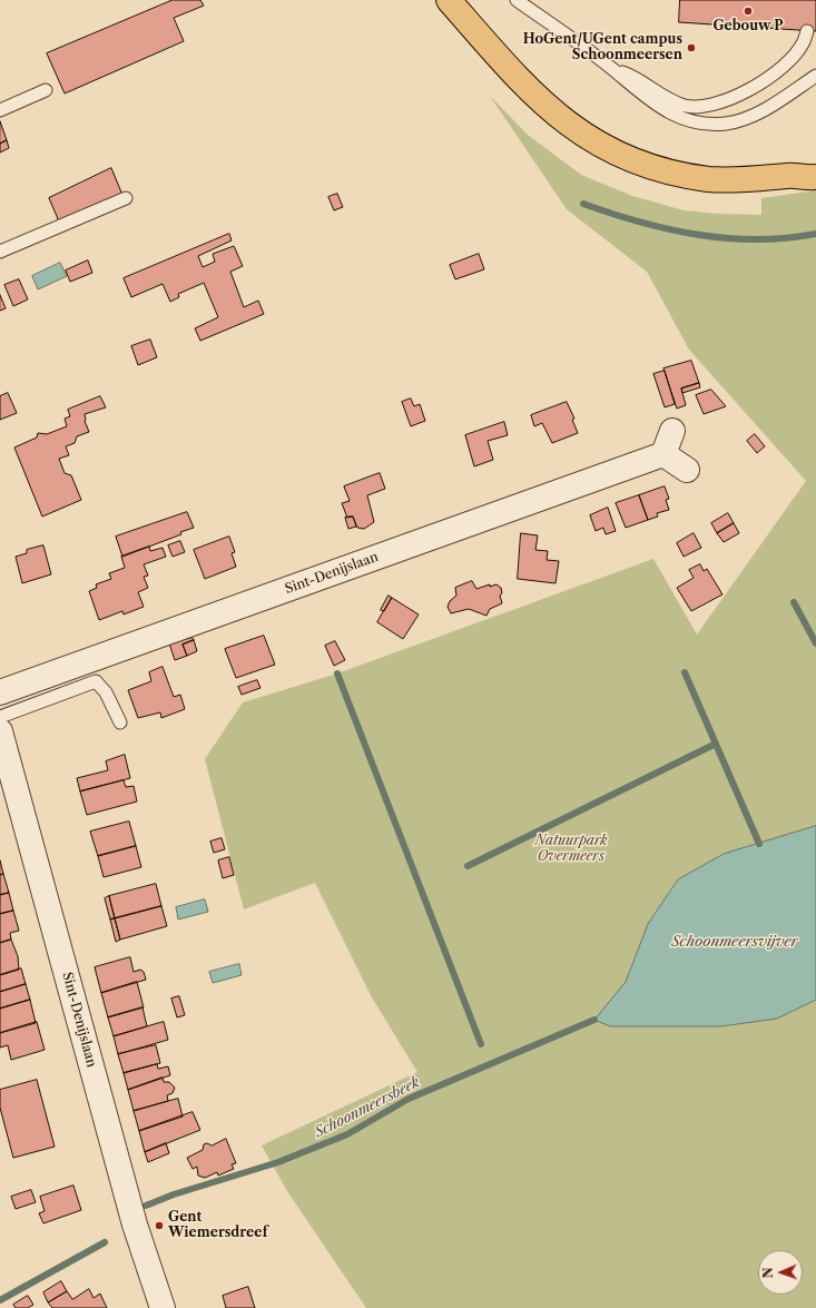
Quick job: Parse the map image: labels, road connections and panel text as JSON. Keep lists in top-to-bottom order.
{
  "streets": {
    "street": ["Sint-Denijslaan"]
  },
  "water": ["Schoonmeersvijver", "Schoonmeersbeek"],
  "parks": ["Natuurpark Overmeers"],
  "places": ["Gebouw P", "HoGent/UGent campus Schoonmeersen", "Gent Wiemersdreef"],
  "north": "left"
}
